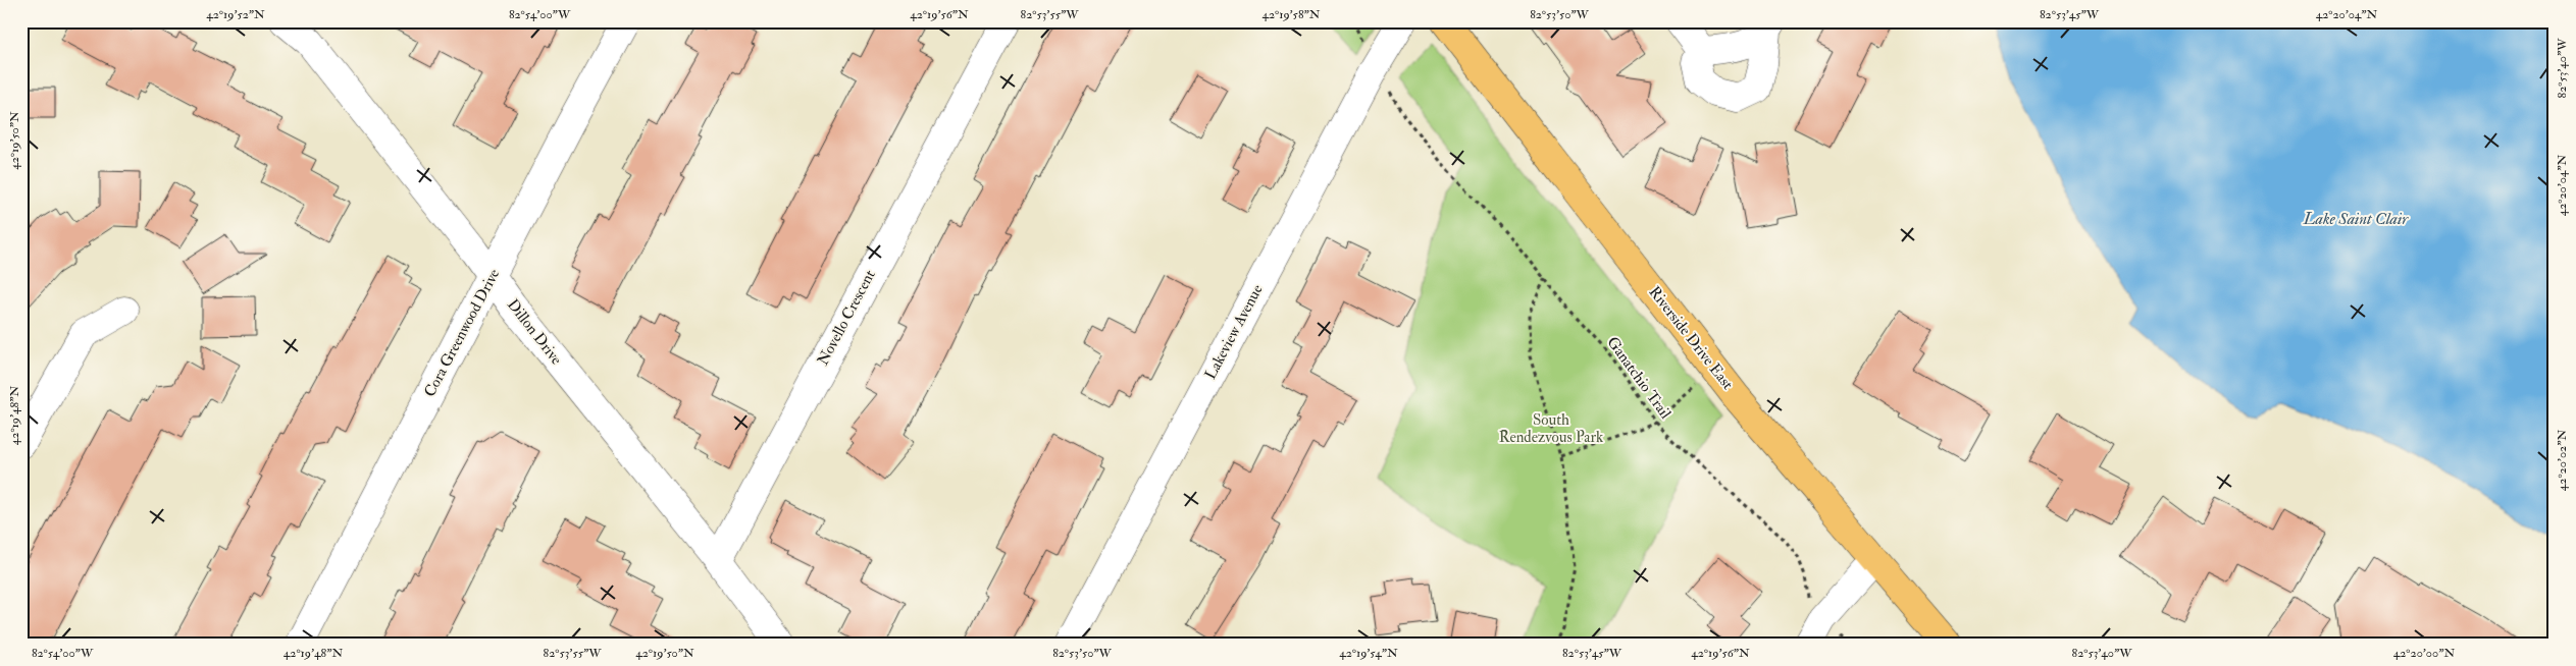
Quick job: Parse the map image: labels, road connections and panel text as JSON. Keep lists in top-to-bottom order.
{
  "streets": {
    "main road": ["Riverside Drive East"],
    "street": [
      "Novello Crescent",
      "Dillon Drive",
      "Lakeview Avenue",
      "Cora Greenwood Drive"
    ],
    "path": ["Ganatchio Trail"]
  },
  "crossings": [
    ["Novello Crescent", "Dillon Drive"],
    ["Dillon Drive", "Cora Greenwood Drive"],
    ["Lakeview Avenue", "Ganatchio Trail"]
  ],
  "water": ["Lake Saint Clair"],
  "parks": ["South Rendezvous Park"],
  "coordinates": [
    "42°19'52\"N",
    "82°54'00\"W",
    "42°19'56\"N",
    "82°53'55\"W",
    "42°19'58\"N",
    "82°53'50\"W",
    "82°53'45\"W",
    "42°20'04\"N",
    "82°53'40\"W",
    "42°19'50\"N",
    "42°19'48\"N",
    "42°20'02\"N",
    "42°19'54\"N",
    "42°20'00\"N"
  ]
}
